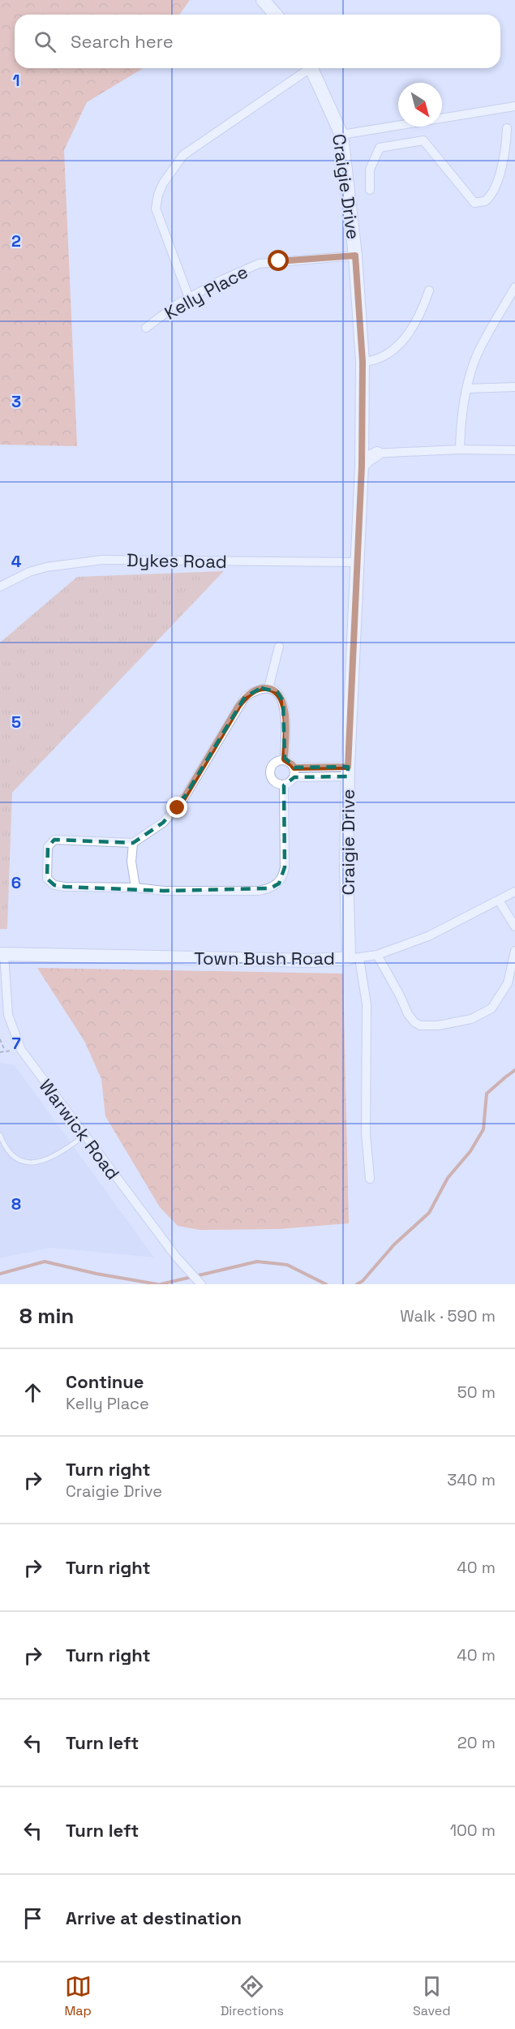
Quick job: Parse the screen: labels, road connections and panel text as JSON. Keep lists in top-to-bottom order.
{
  "streets": {
    "street": [
      "Craigie Drive",
      "Kelly Place",
      "Dykes Road",
      "Town Bush Road",
      "Warwick Road"
    ]
  },
  "crossings": [
    ["Craigie Drive", "Kelly Place"],
    ["Craigie Drive", "Dykes Road"],
    ["Craigie Drive", "Town Bush Road"],
    ["Town Bush Road", "Warwick Road"]
  ],
  "north": "bottom right",
  "page": {
    "search": "Search here",
    "heading": ["8 min", "Walk · 590 m"],
    "list": [
      ["Continue", "Kelly Place", "50 m"],
      ["Turn right", "Craigie Drive", "340 m"],
      ["Turn right", "40 m"],
      ["Turn right", "40 m"],
      ["Turn left", "20 m"],
      ["Turn left", "100 m"],
      "Arrive at destination"
    ],
    "nav": ["Map", "Directions", "Saved"]
  },
  "grid": {
    "rows": [
      "1",
      "2",
      "3",
      "4",
      "5",
      "6",
      "7",
      "8"
    ]
  }
}
